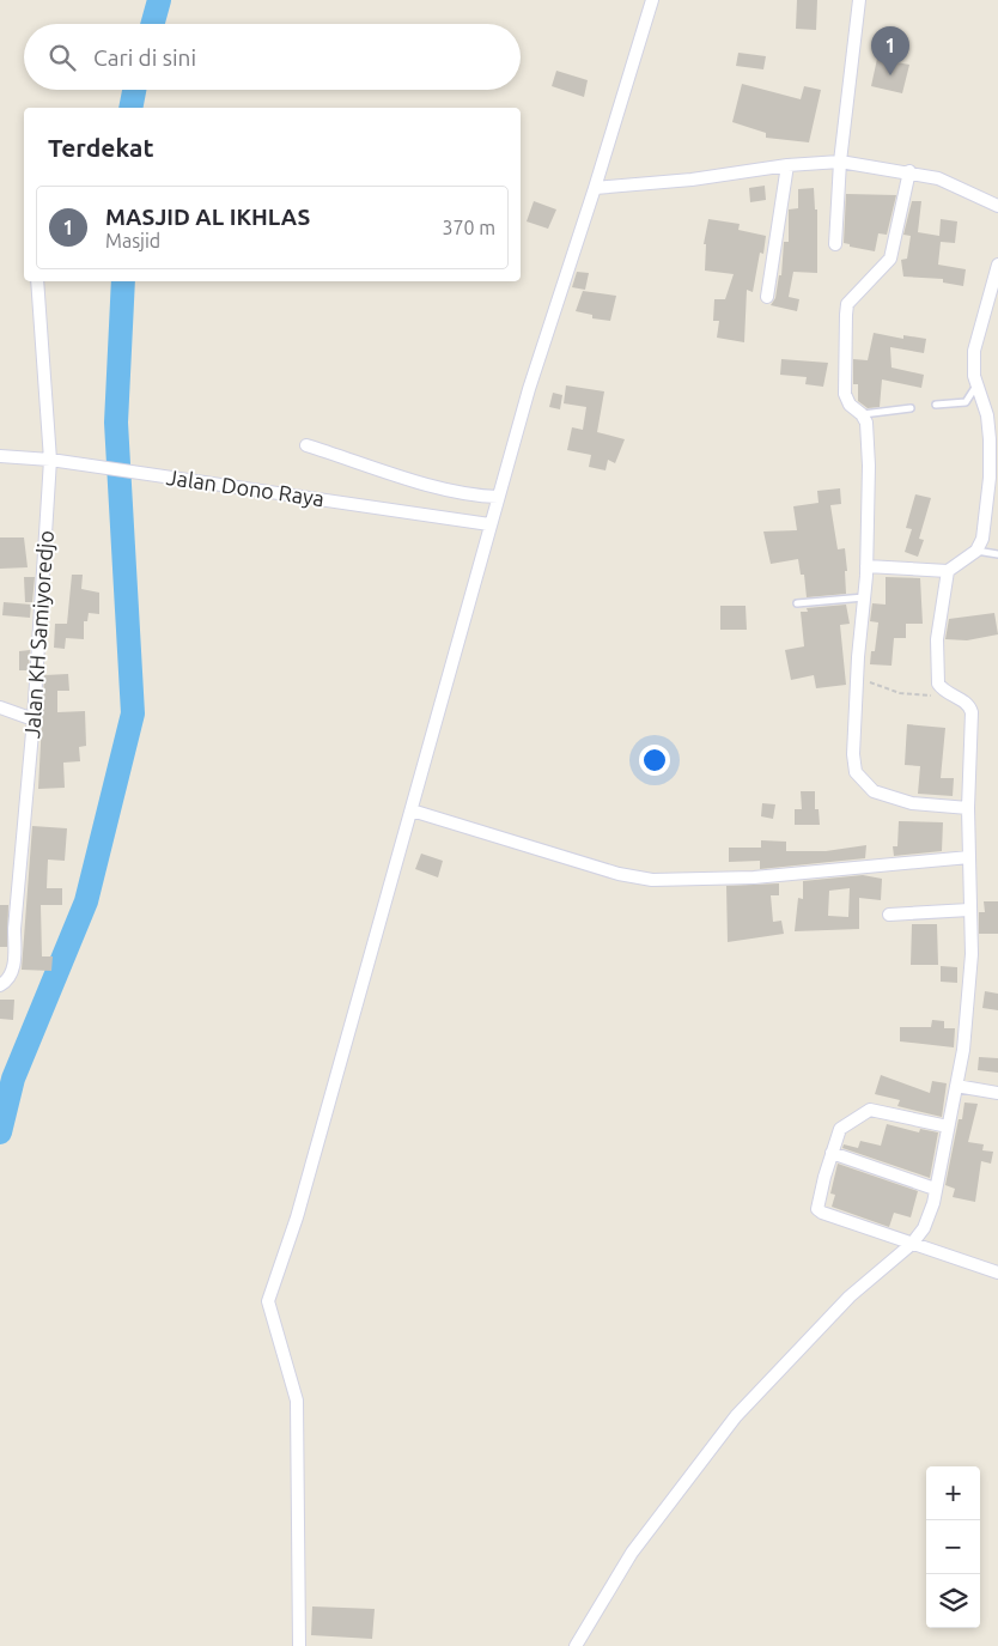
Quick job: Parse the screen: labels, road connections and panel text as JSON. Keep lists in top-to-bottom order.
{
  "streets": {
    "street": ["Jalan Dono Raya", "Jalan KH Samiyoredjo"]
  },
  "crossings": [
    ["Jalan Dono Raya", "Jalan KH Samiyoredjo"]
  ],
  "page": {
    "search": "Cari di sini",
    "pins": "1",
    "heading": "Terdekat",
    "list": [
      {
        "mark": "1",
        "name": "MASJID AL IKHLAS",
        "note": "Masjid",
        "value": "370 m"
      }
    ],
    "map_buttons": ["+", "−"]
  }
}
